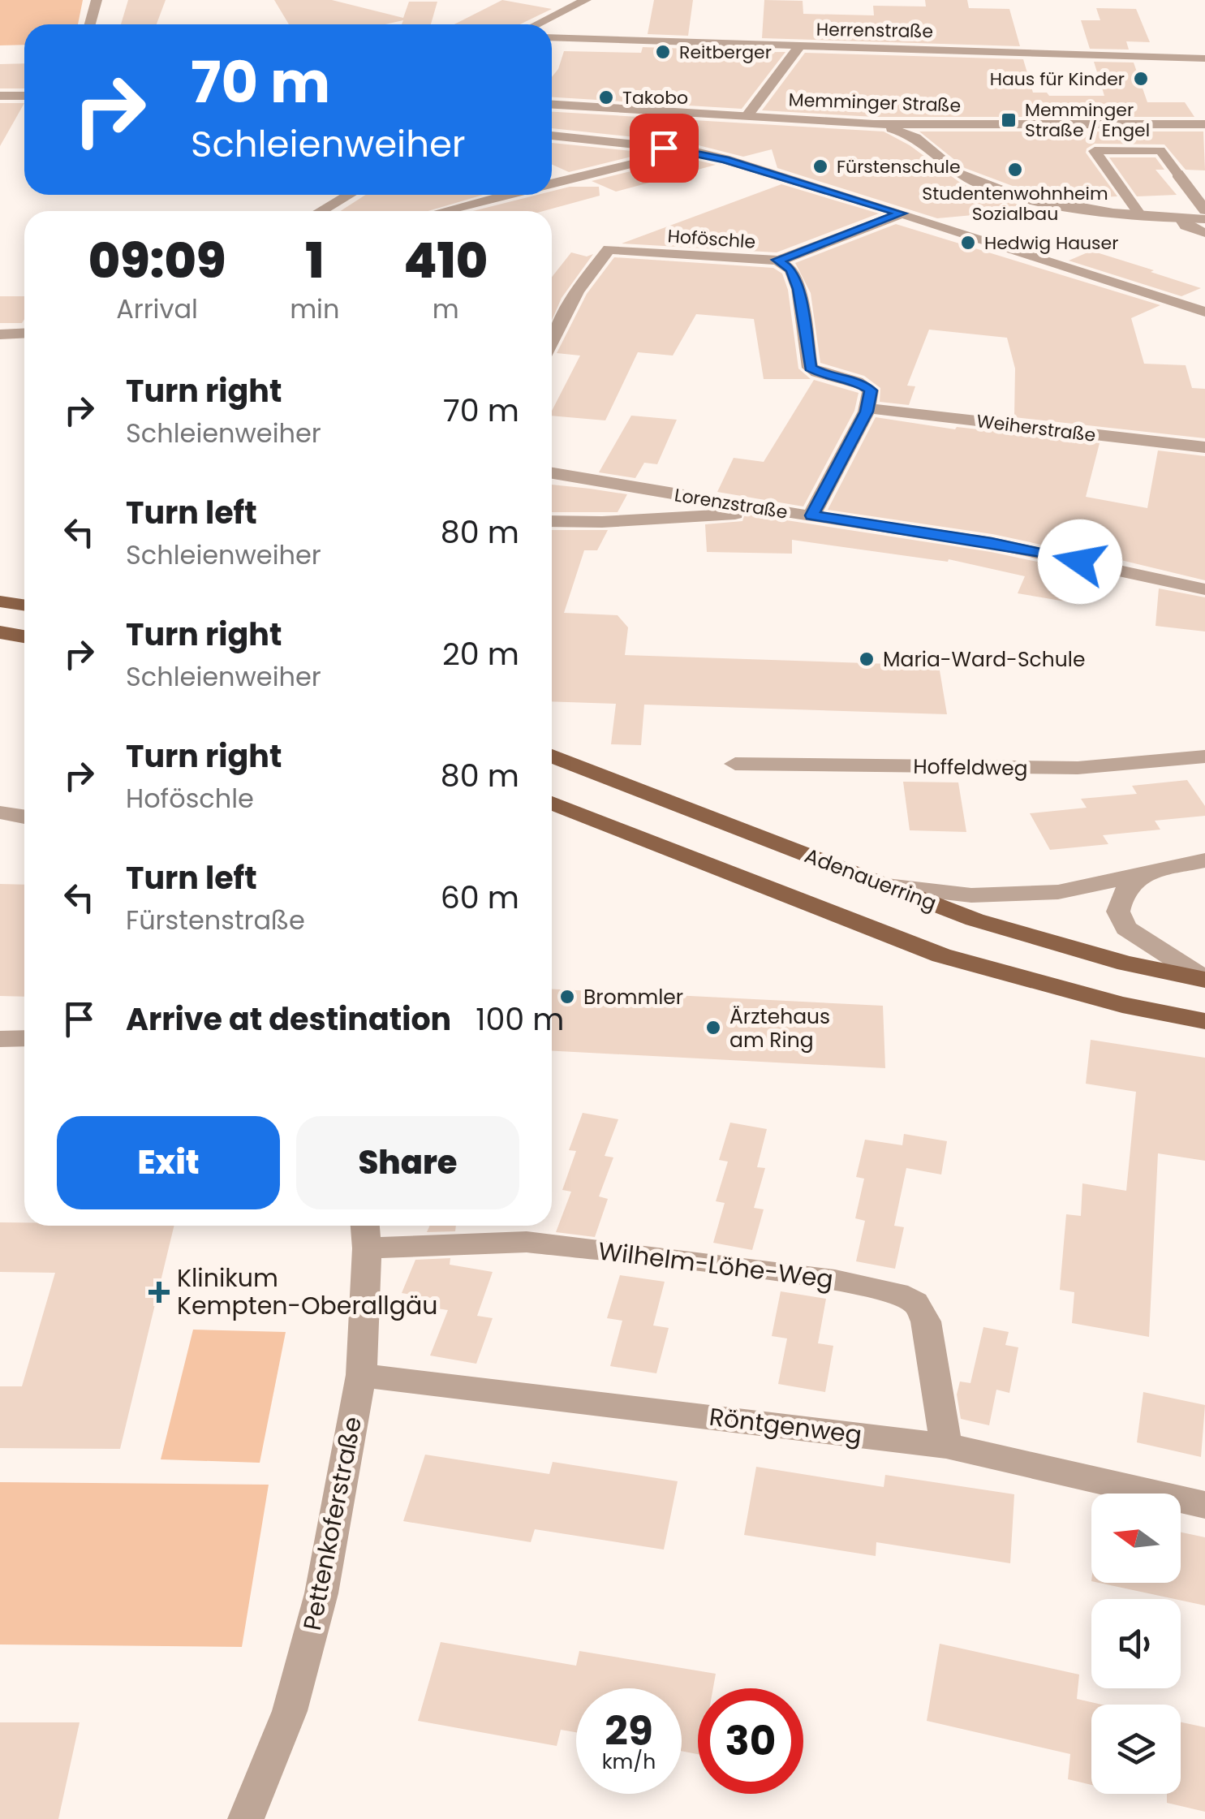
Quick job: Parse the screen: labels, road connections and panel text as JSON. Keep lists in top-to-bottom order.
{
  "streets": {
    "main road": ["Adenauerring"],
    "street": [
      "Herrenstraße",
      "Memminger Straße",
      "Hoföschle",
      "Weiherstraße",
      "Lorenzstraße",
      "Hoffeldweg",
      "Wilhelm-Löhe-Weg",
      "Röntgenweg",
      "Pettenkoferstraße"
    ]
  },
  "crossings": [
    ["Wilhelm-Löhe-Weg", "Röntgenweg"],
    ["Wilhelm-Löhe-Weg", "Pettenkoferstraße"],
    ["Röntgenweg", "Pettenkoferstraße"]
  ],
  "places": {
    "other": [
      "Reitberger",
      "Haus für Kinder",
      "Takobo",
      "Fürstenschule",
      "Studentenwohnheim Sozialbau",
      "Hedwig Hauser",
      "Maria-Ward-Schule",
      "Brommler",
      "Ärztehaus am Ring"
    ],
    "transit": ["Memminger Straße / Engel"],
    "health": ["Klinikum Kempten-Oberallgäu"]
  },
  "north": "left",
  "page": {
    "turn": ["70 m", "Schleienweiher"],
    "eta": [
      "09:09",
      "Arrival",
      "1",
      "min",
      "410",
      "m"
    ],
    "list": [
      {
        "name": "Turn right",
        "note": "Schleienweiher",
        "value": "70 m"
      },
      {
        "name": "Turn left",
        "note": "Schleienweiher",
        "value": "80 m"
      },
      {
        "name": "Turn right",
        "note": "Schleienweiher",
        "value": "20 m"
      },
      {
        "name": "Turn right",
        "note": "Hoföschle",
        "value": "80 m"
      },
      {
        "name": "Turn left",
        "note": "Fürstenstraße",
        "value": "60 m"
      },
      {
        "name": "Arrive at destination",
        "value": "100 m"
      }
    ],
    "buttons": ["Exit", "Share"],
    "speed": "29 km/h",
    "limit": "30"
  }
}
